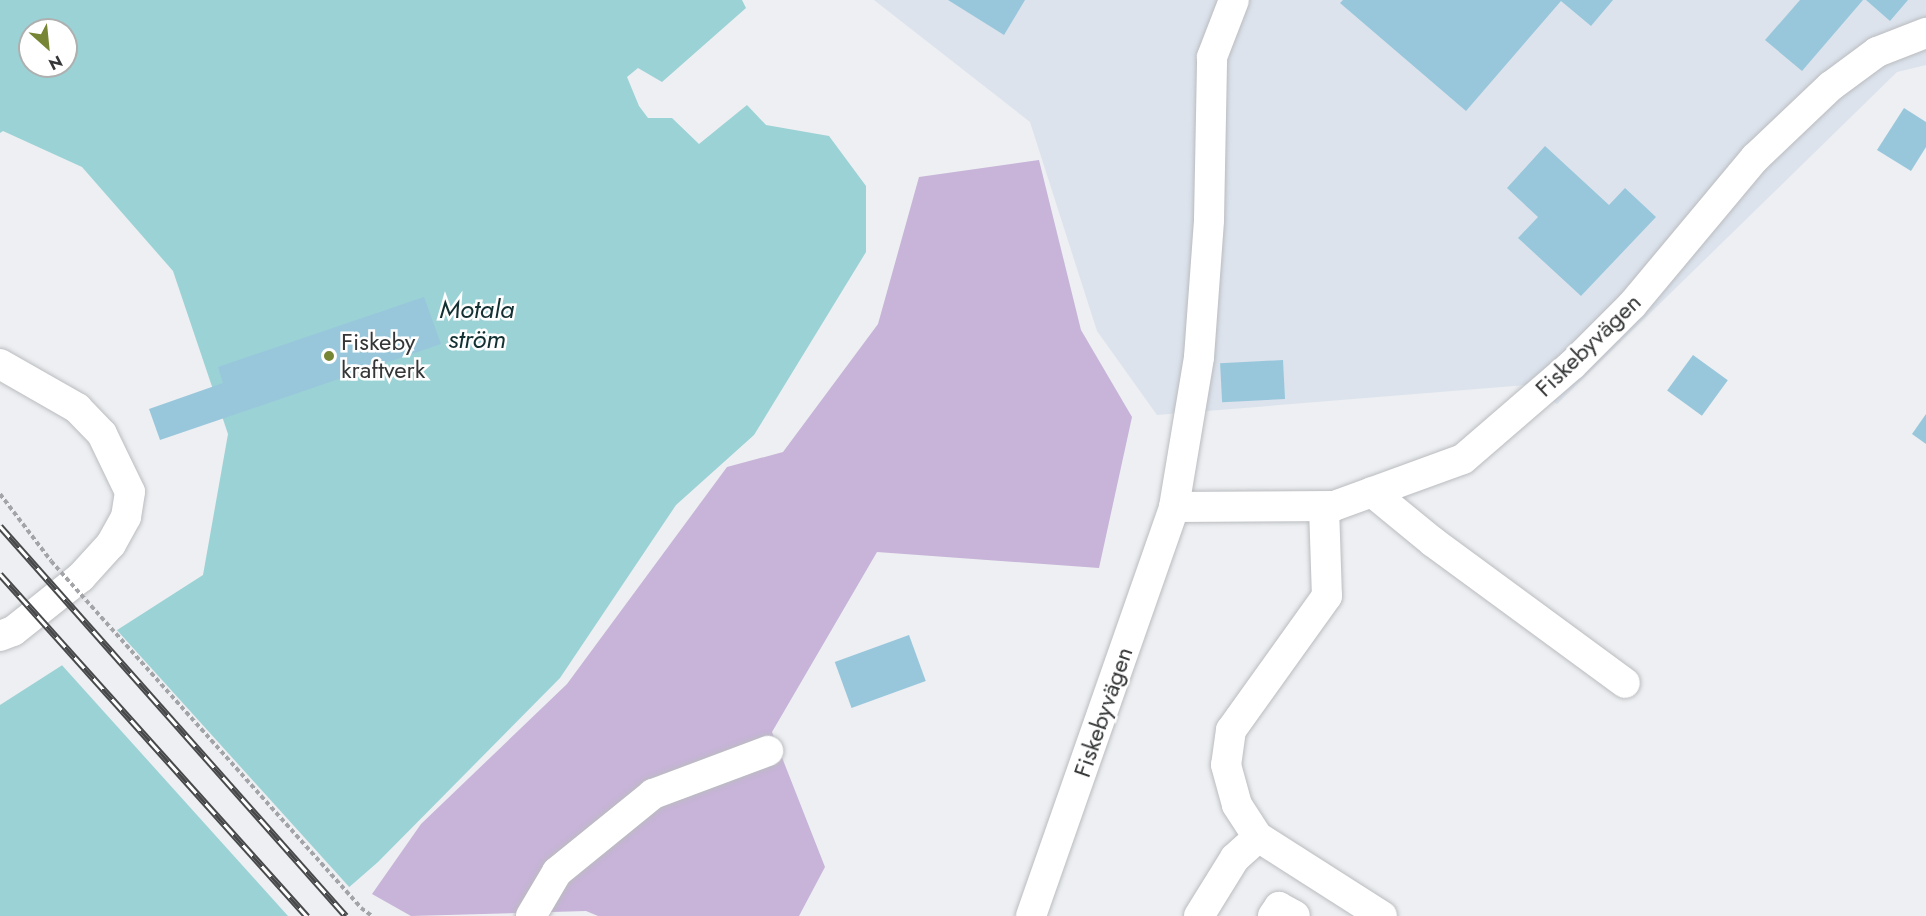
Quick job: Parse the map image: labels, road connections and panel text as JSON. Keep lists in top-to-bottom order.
{
  "streets": {
    "street": ["Fiskebyvägen"]
  },
  "water": ["Motala ström"],
  "places": ["Fiskeby kraftverk"],
  "north": "bottom right"
}
